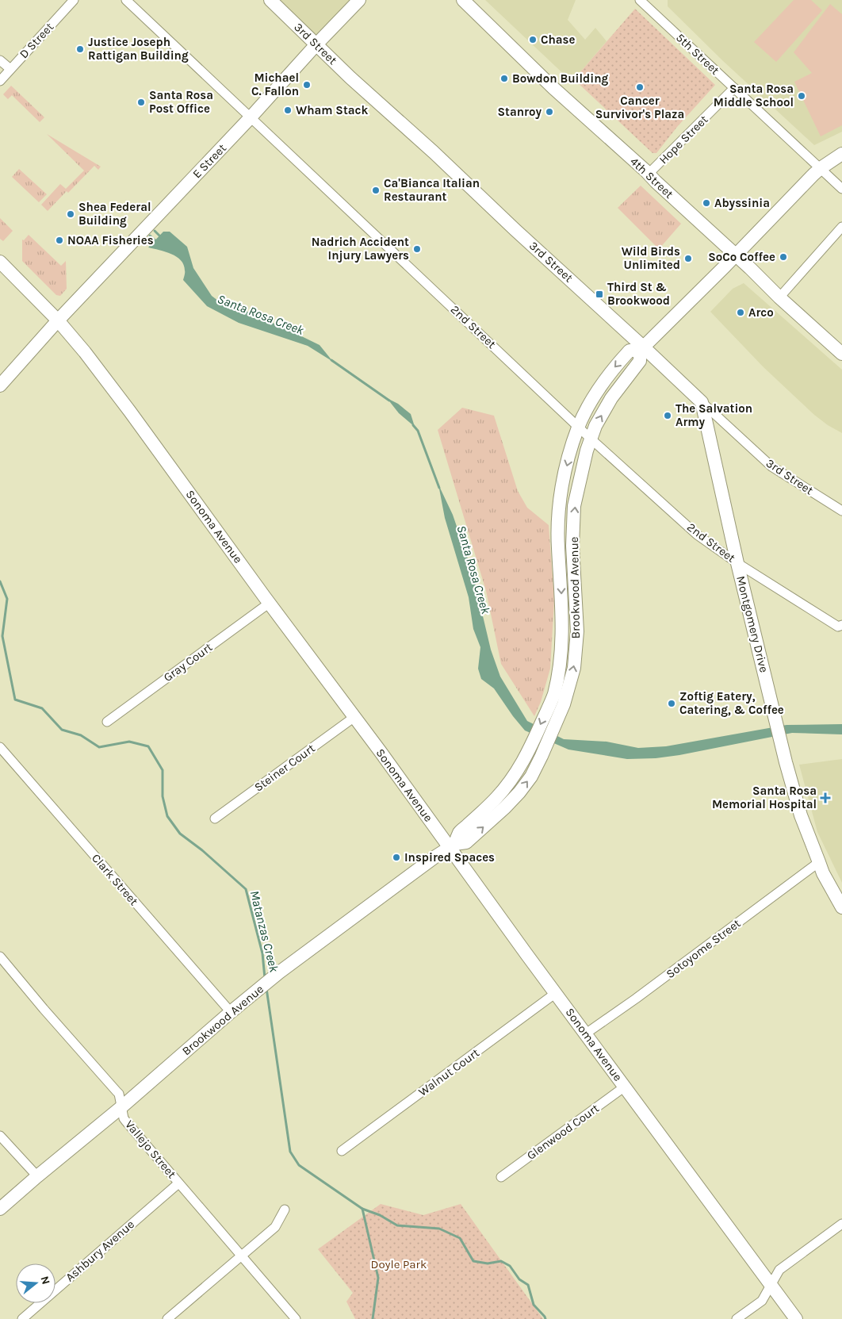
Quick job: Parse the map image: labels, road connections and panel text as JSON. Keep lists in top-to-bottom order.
{
  "streets": {
    "street": [
      "D Street",
      "3rd Street",
      "5th Street",
      "Hope Street",
      "E Street",
      "4th Street",
      "2nd Street",
      "Sonoma Avenue",
      "Brookwood Avenue",
      "Montgomery Drive",
      "Gray Court",
      "Steiner Court",
      "Clark Street",
      "Sotoyome Street",
      "Walnut Court",
      "Glenwood Court",
      "Vallejo Street",
      "Ashbury Avenue"
    ]
  },
  "crossings": [
    ["3rd Street", "E Street"],
    ["3rd Street", "Brookwood Avenue"],
    ["3rd Street", "Montgomery Drive"],
    ["5th Street", "Hope Street"],
    ["5th Street", "Brookwood Avenue"],
    ["Hope Street", "4th Street"],
    ["E Street", "2nd Street"],
    ["E Street", "Sonoma Avenue"],
    ["4th Street", "Brookwood Avenue"],
    ["2nd Street", "Brookwood Avenue"],
    ["2nd Street", "Montgomery Drive"],
    ["Sonoma Avenue", "Brookwood Avenue"],
    ["Sonoma Avenue", "Gray Court"],
    ["Sonoma Avenue", "Steiner Court"],
    ["Sonoma Avenue", "Sotoyome Street"],
    ["Sonoma Avenue", "Walnut Court"],
    ["Sonoma Avenue", "Glenwood Court"],
    ["Brookwood Avenue", "Clark Street"],
    ["Brookwood Avenue", "Vallejo Street"],
    ["Montgomery Drive", "Sotoyome Street"],
    ["Vallejo Street", "Ashbury Avenue"]
  ],
  "water": ["Santa Rosa Creek", "Matanzas Creek"],
  "parks": ["Doyle Park"],
  "places": {
    "other": [
      "Chase",
      "Justice Joseph Rattigan Building",
      "Bowdon Building",
      "Michael C. Fallon",
      "Cancer Survivor's Plaza",
      "Santa Rosa Middle School",
      "Santa Rosa Post Office",
      "Wham Stack",
      "Stanroy",
      "Ca'Bianca Italian Restaurant",
      "Abyssinia",
      "Shea Federal Building",
      "NOAA Fisheries",
      "Nadrich Accident Injury Lawyers",
      "SoCo Coffee",
      "Wild Birds Unlimited",
      "Arco",
      "The Salvation Army",
      "Zoftig Eatery, Catering, & Coffee",
      "Inspired Spaces"
    ],
    "transit": ["Third St & Brookwood"],
    "health": ["Santa Rosa Memorial Hospital"]
  },
  "north": "right"
}
